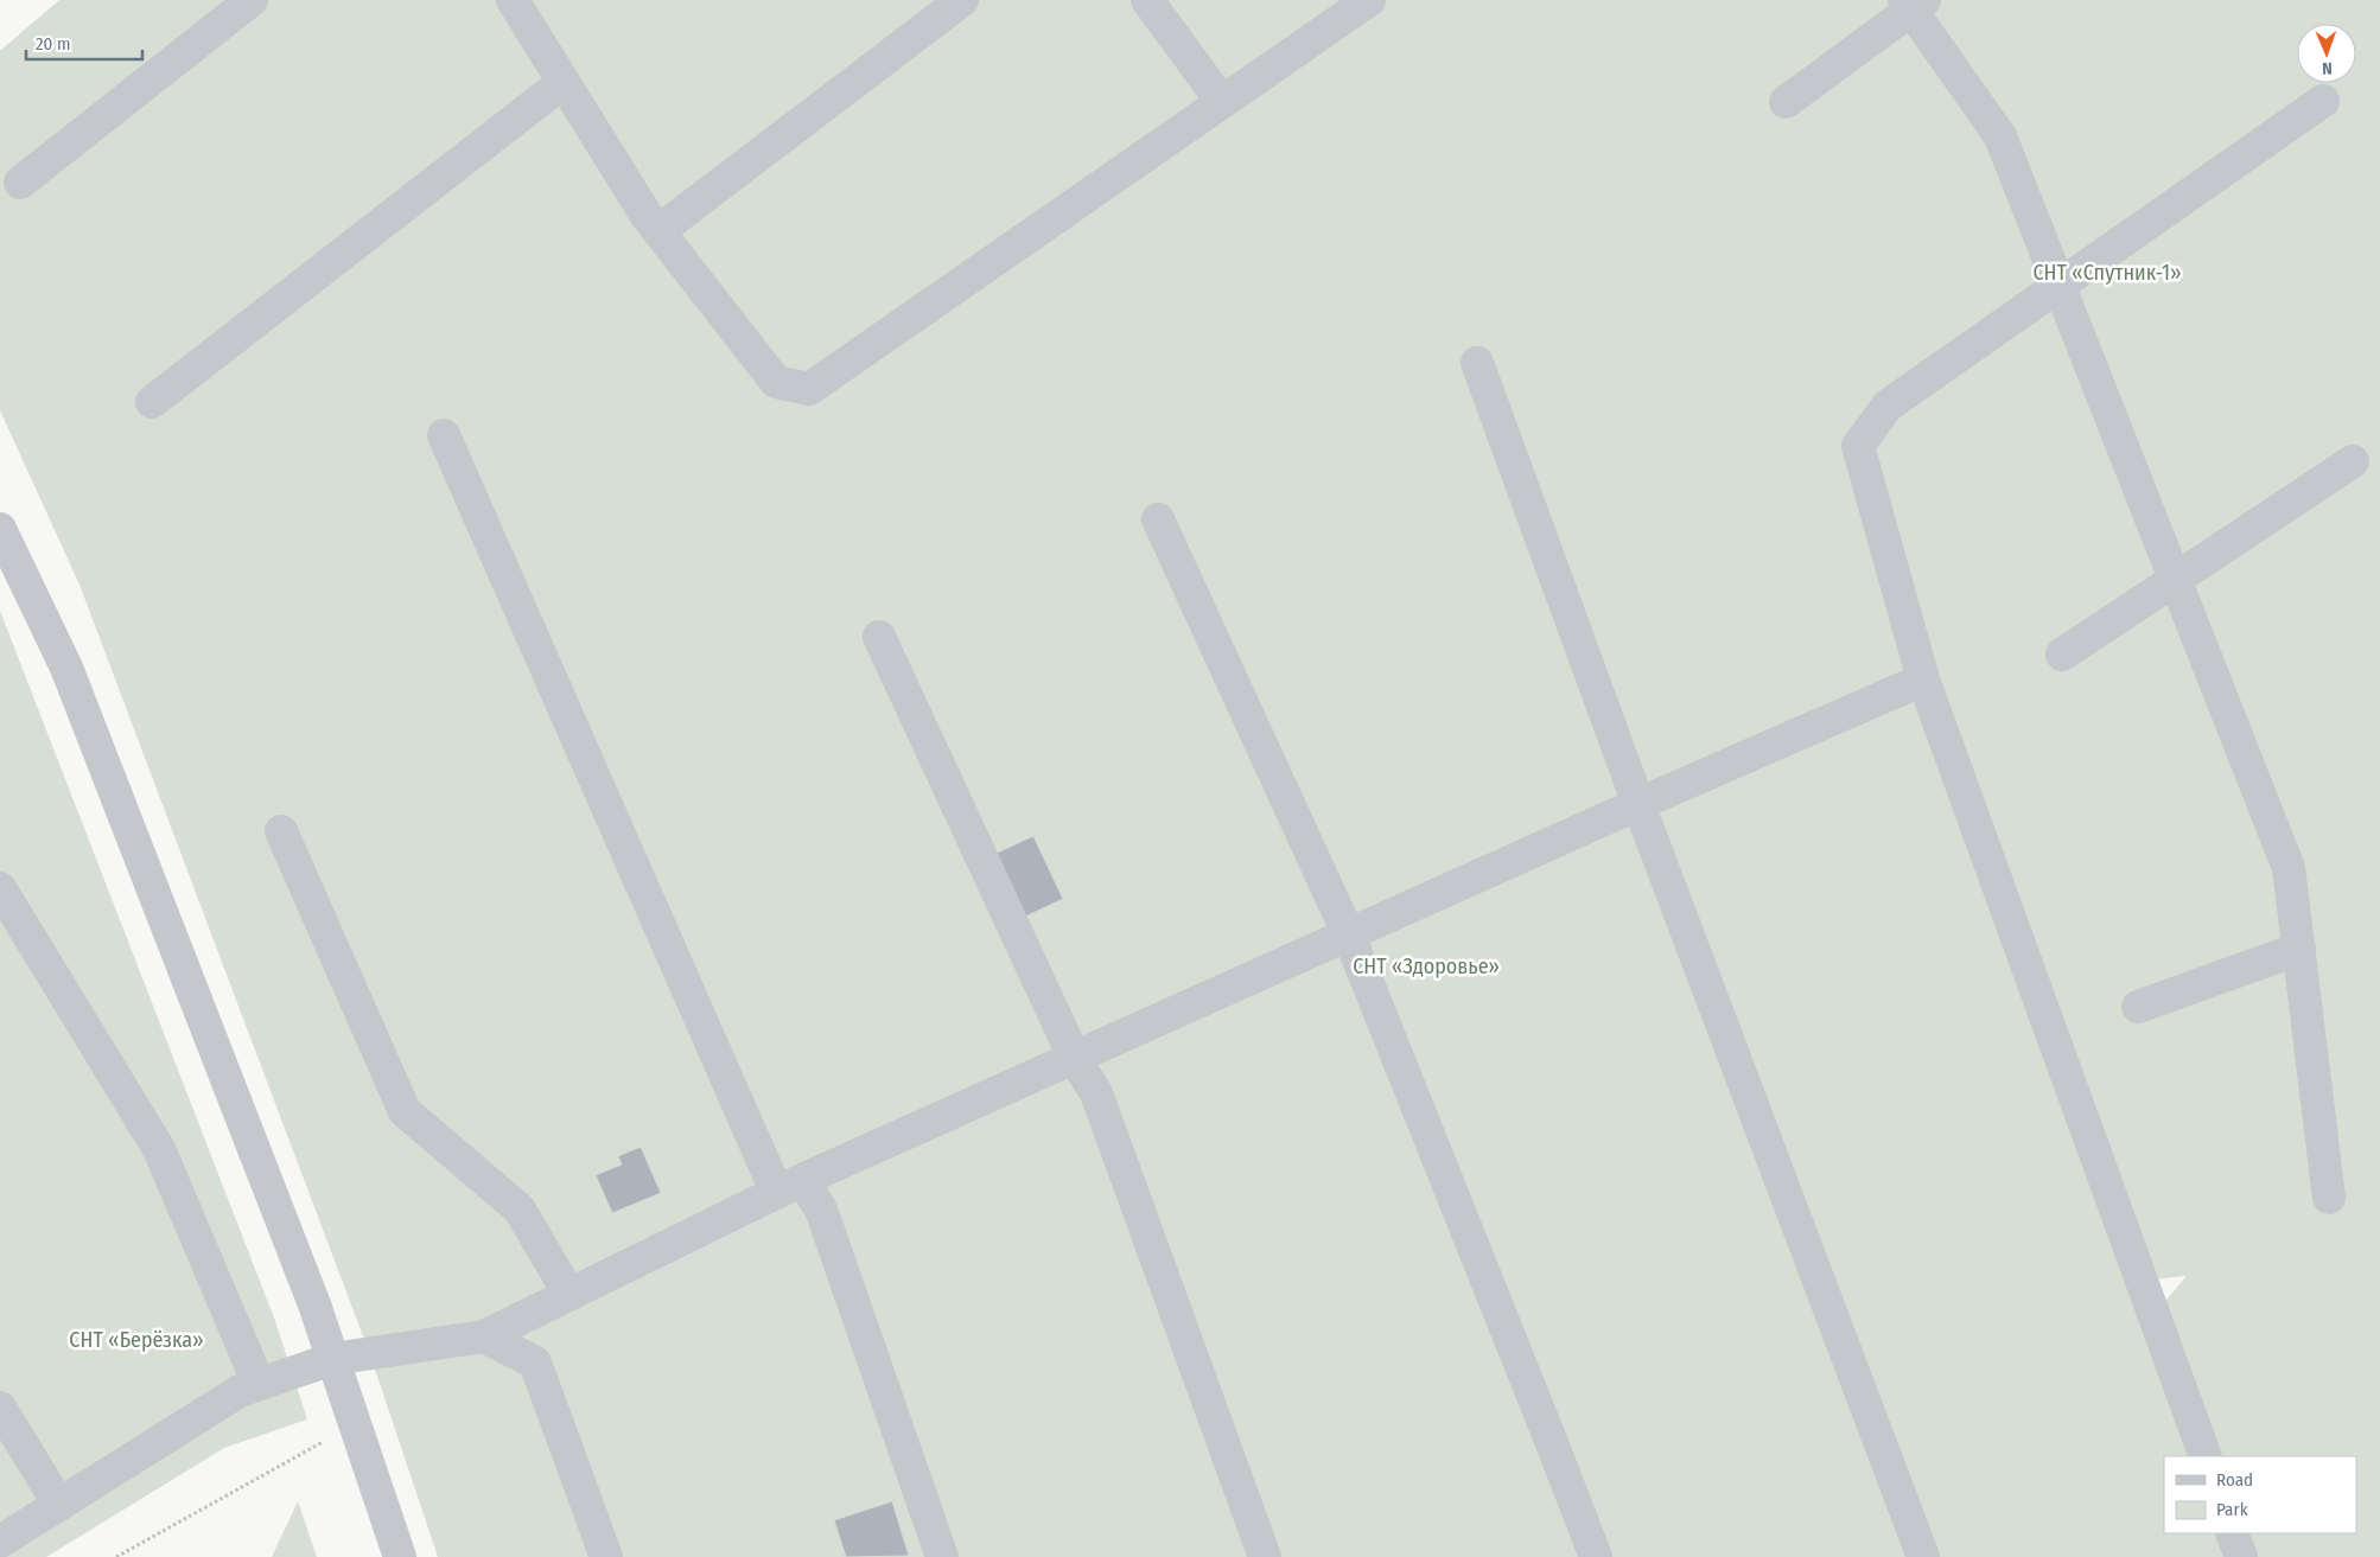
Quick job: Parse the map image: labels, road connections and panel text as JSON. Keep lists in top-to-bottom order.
{
  "parks": ["СНТ «Спутник-1»", "СНТ «Здоровье»", "СНТ «Берёзка»"],
  "legend": ["Road", "Park"],
  "scale_bar": "20 m",
  "north": "bottom"
}
